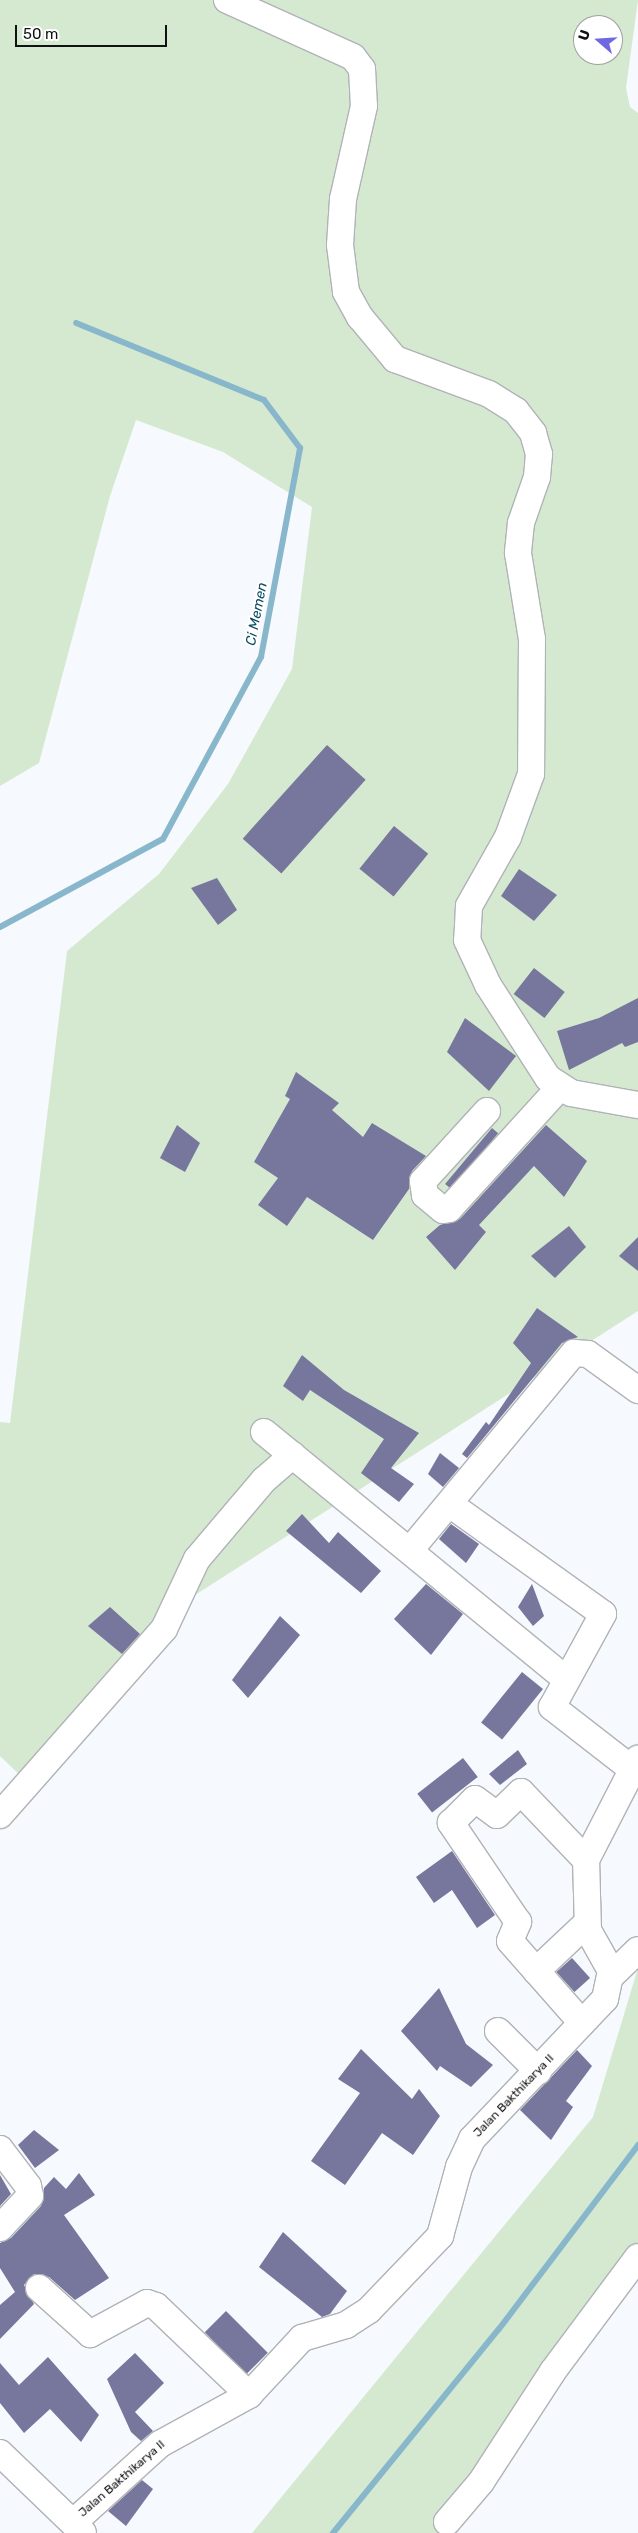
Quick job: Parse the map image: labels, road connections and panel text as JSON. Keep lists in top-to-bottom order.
{
  "streets": {
    "street": ["Jalan Bakthikarya II"]
  },
  "water": ["Ci Memen"],
  "scale_bar": "50 m",
  "north": "left"
}
